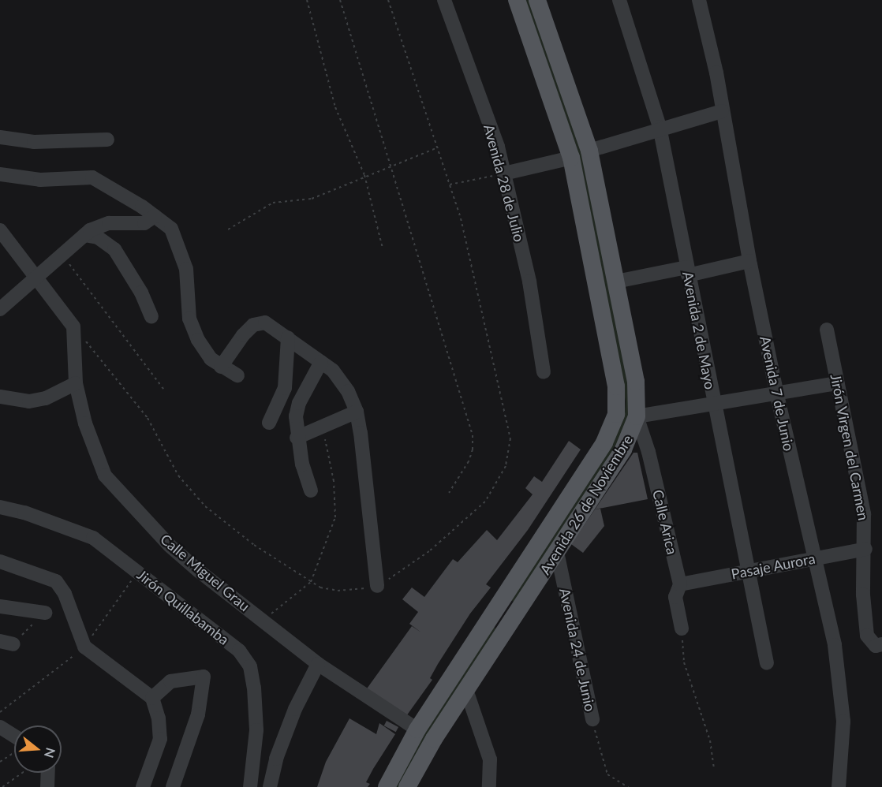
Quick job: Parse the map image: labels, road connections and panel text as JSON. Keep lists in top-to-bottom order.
{
  "streets": {
    "main road": ["Avenida 26 de Noviembre"],
    "street": [
      "Avenida 28 de Julio",
      "Avenida 2 de Mayo",
      "Avenida 7 de Junio",
      "Jirón Virgen del Carmen",
      "Calle Arica",
      "Pasaje Aurora",
      "Calle Miguel Grau",
      "Jirón Quillabamba",
      "Avenida 24 de Junio"
    ]
  },
  "crossings": [
    ["Avenida 2 de Mayo", "Pasaje Aurora"],
    ["Avenida 7 de Junio", "Pasaje Aurora"],
    ["Jirón Virgen del Carmen", "Pasaje Aurora"],
    ["Avenida 26 de Noviembre", "Calle Arica"],
    ["Avenida 26 de Noviembre", "Calle Miguel Grau"],
    ["Avenida 26 de Noviembre", "Avenida 24 de Junio"],
    ["Calle Arica", "Pasaje Aurora"]
  ],
  "north": "right"
}
